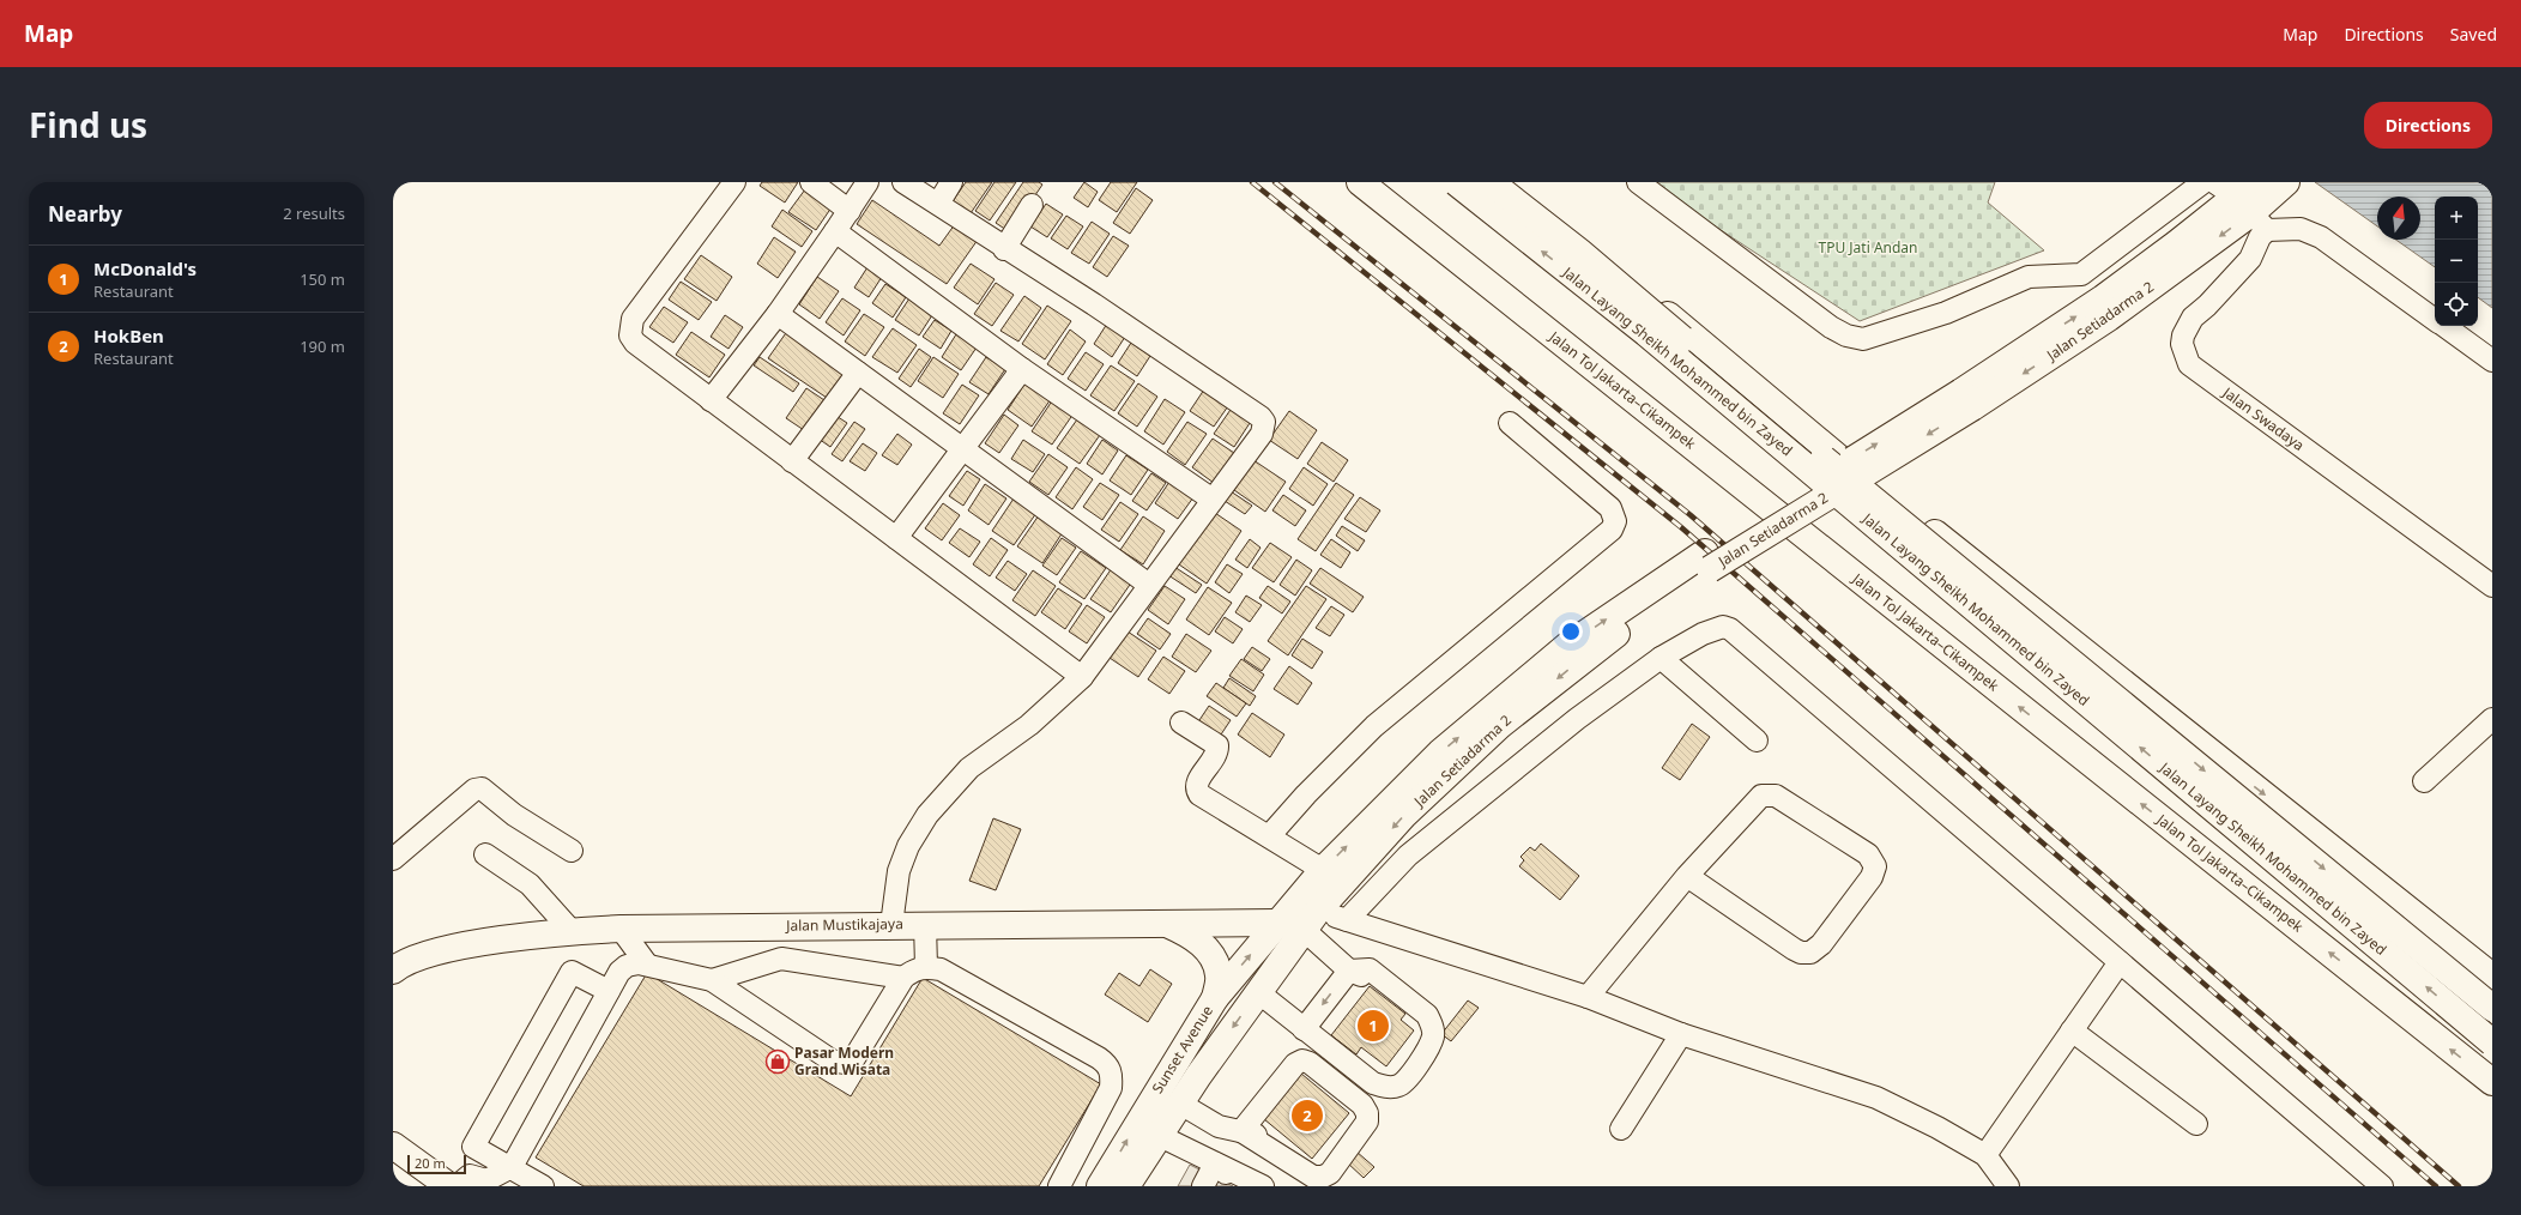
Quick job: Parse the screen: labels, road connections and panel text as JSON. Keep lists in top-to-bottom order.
{
  "streets": {
    "main road": [
      "Jalan Setiadarma 2",
      "Jalan Layang Sheikh Mohammed bin Zayed",
      "Jalan Tol Jakarta–Cikampek",
      "Jalan Mustikajaya",
      "Sunset Avenue"
    ],
    "street": ["Jalan Swadaya"]
  },
  "crossings": [
    ["Jalan Setiadarma 2", "Jalan Swadaya"],
    ["Jalan Setiadarma 2", "Jalan Mustikajaya"],
    ["Jalan Setiadarma 2", "Sunset Avenue"],
    ["Jalan Mustikajaya", "Sunset Avenue"]
  ],
  "parks": ["TPU Jati Andan"],
  "places": {
    "shop": ["Pasar Modern Grand Wisata"]
  },
  "scale_bar": "20 m",
  "north": "top",
  "page": {
    "header": "Map",
    "nav": ["Map", "Directions", "Saved"],
    "title": "Find us",
    "buttons": "Directions",
    "heading": ["Nearby", "2 results"],
    "map_buttons": ["+", "−"],
    "list": [
      {
        "mark": "1",
        "name": "McDonald's",
        "note": "Restaurant",
        "value": "150 m"
      },
      {
        "mark": "2",
        "name": "HokBen",
        "note": "Restaurant",
        "value": "190 m"
      }
    ],
    "pins": ["1", "2"],
    "scale": "20 m"
  }
}
